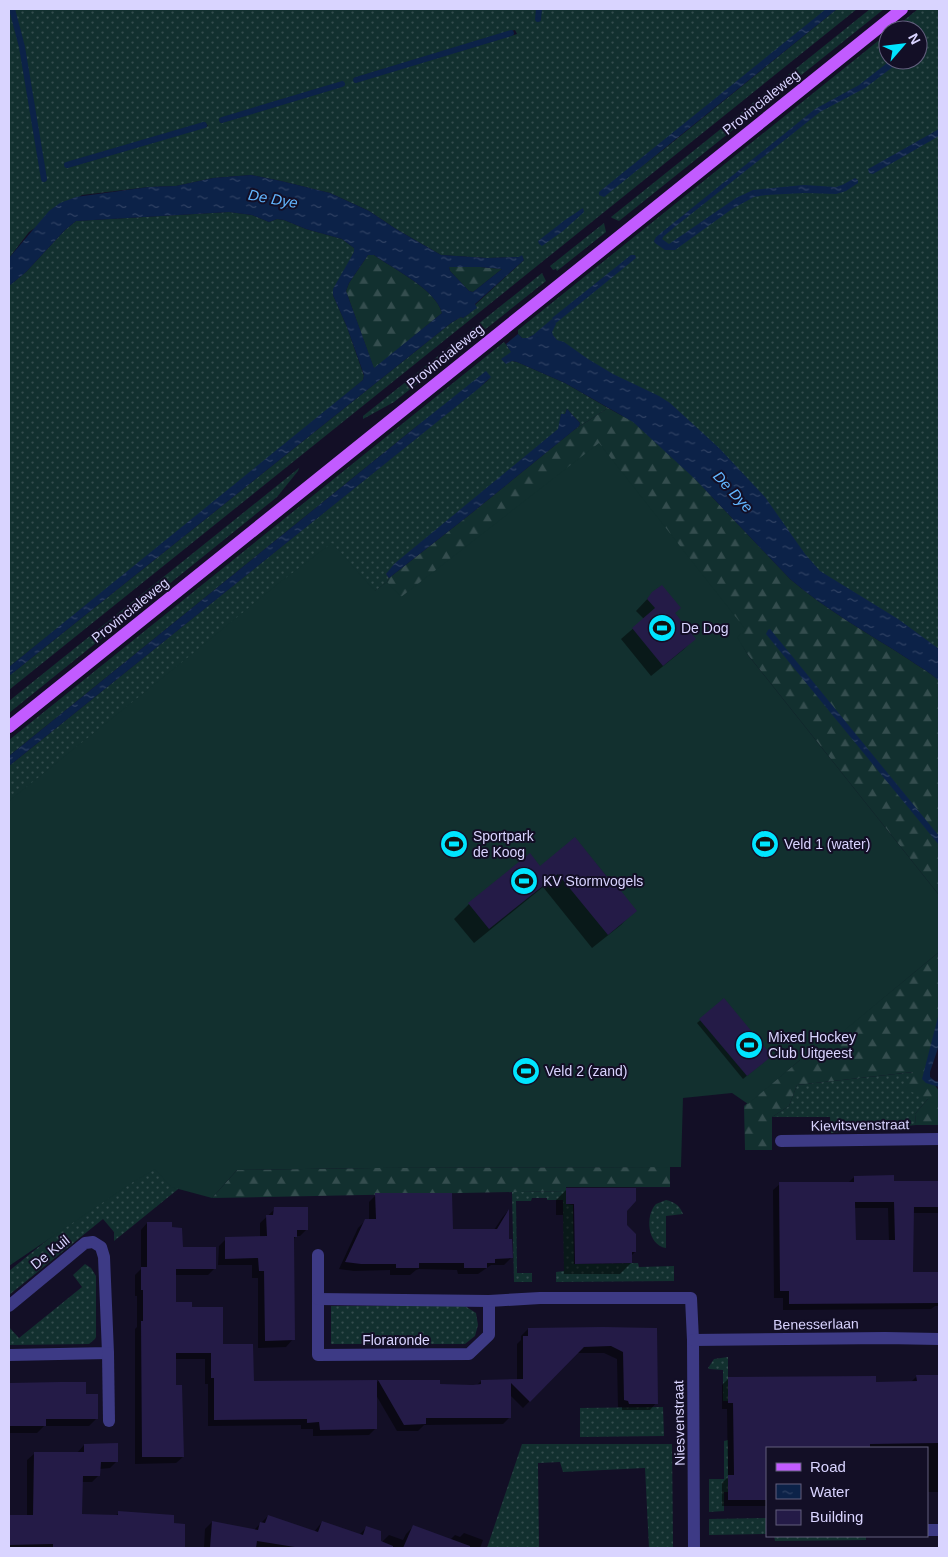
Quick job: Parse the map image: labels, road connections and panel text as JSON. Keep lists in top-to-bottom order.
{
  "streets": {
    "main road": ["Provincialeweg"],
    "street": [
      "Kievitsvenstraat",
      "De Kuil",
      "Benesserlaan",
      "Floraronde",
      "Niesvenstraat"
    ]
  },
  "crossings": [
    ["Benesserlaan", "Niesvenstraat"],
    ["Floraronde", "Niesvenstraat"]
  ],
  "water": ["De Dye"],
  "places": {
    "sports": [
      "De Dog",
      "Sportpark de Koog",
      "Veld 1 (water)",
      "KV Stormvogels",
      "Mixed Hockey Club Uitgeest",
      "Veld 2 (zand)"
    ]
  },
  "legend": ["Road", "Water", "Building"],
  "north": "top right"
}
